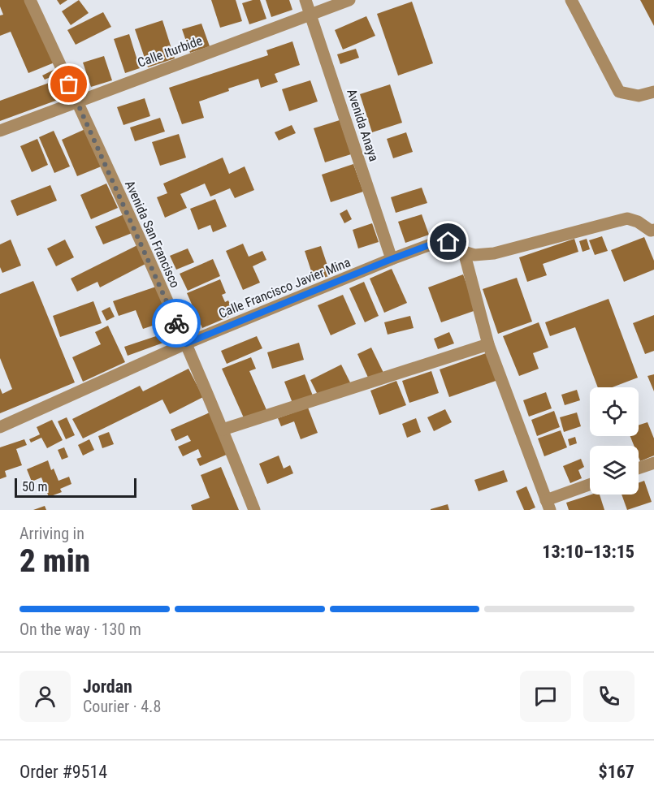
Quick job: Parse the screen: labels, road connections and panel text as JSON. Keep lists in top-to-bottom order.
{
  "streets": {
    "street": [
      "Calle Iturbide",
      "Avenida Anaya",
      "Avenida San Francisco",
      "Calle Francisco Javier Mina"
    ]
  },
  "crossings": [
    ["Calle Iturbide", "Avenida Anaya"],
    ["Calle Iturbide", "Avenida San Francisco"],
    ["Avenida Anaya", "Calle Francisco Javier Mina"],
    ["Avenida San Francisco", "Calle Francisco Javier Mina"]
  ],
  "scale_bar": "50 m",
  "page": {
    "scale": "50 m",
    "heading": ["2 min", "Arriving in", "13:10–13:15"],
    "panel": [
      "Jordan",
      "Courier · 4.8",
      "Order #9514",
      "$167"
    ],
    "bar": "On the way · 130 m"
  }
}
